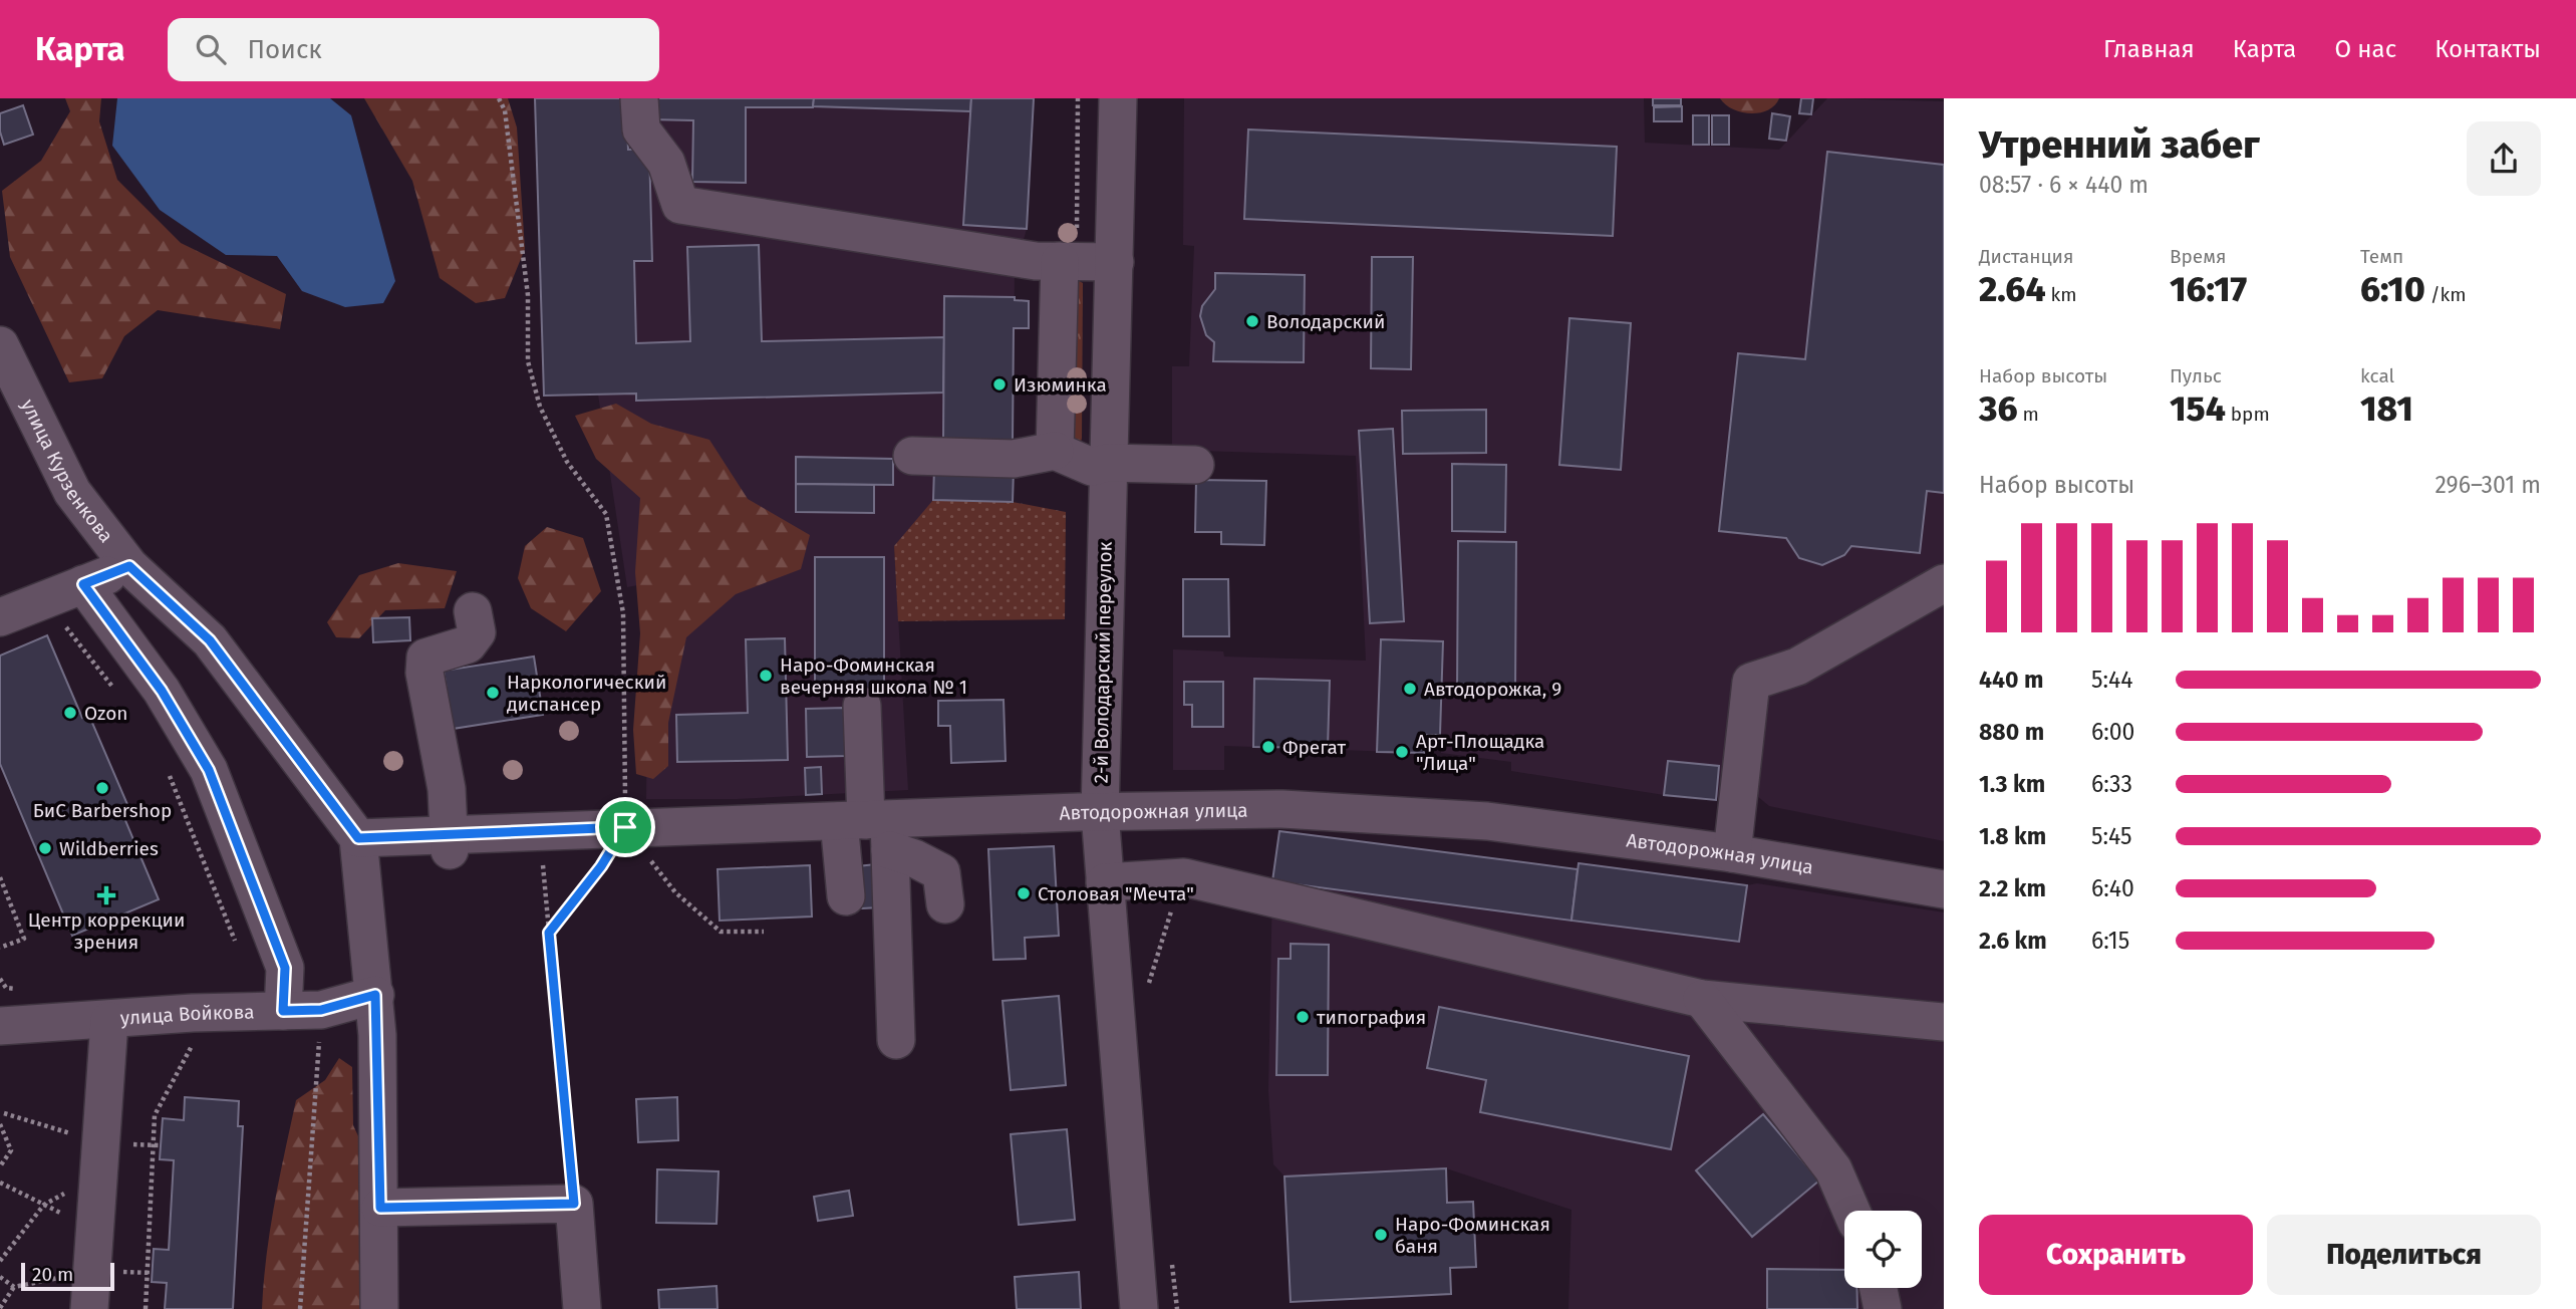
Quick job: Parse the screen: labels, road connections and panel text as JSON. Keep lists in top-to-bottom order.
{
  "streets": {
    "street": [
      "улица Курзенкова",
      "2-й Володарский переулок",
      "Автодорожная улица",
      "улица Войкова"
    ]
  },
  "crossings": [
    ["улица Курзенкова", "Автодорожная улица"],
    ["2-й Володарский переулок", "Автодорожная улица"]
  ],
  "places": {
    "other": [
      "Володарский",
      "Изюминка",
      "Наро-Фоминская вечерняя школа № 1",
      "Автодорожка, 9",
      "Наркологический диспансер",
      "Ozon",
      "Фрегат",
      "Арт-Площадка \"Лица\"",
      "БиС Barbershop",
      "Wildberries",
      "Столовая \"Мечта\"",
      "типография",
      "Наро-Фоминская баня"
    ],
    "health": ["Центр коррекции зрения"]
  },
  "scale_bar": "20 m",
  "page": {
    "header": "Карта",
    "search": "Поиск",
    "nav": [
      "Главная",
      "Карта",
      "О нас",
      "Контакты"
    ],
    "heading": ["Утренний забег", "08:57 · 6 × 440 m"],
    "stats": [
      ["Дистанция", "2.64 km"],
      ["Время", "16:17"],
      ["Темп", "6:10 /km"],
      ["Набор высоты", "36 m"],
      ["Пульс", "154 bpm"],
      ["kcal", "181"]
    ],
    "chart": ["Набор высоты", "296–301 m"],
    "list": [
      {
        "name": "440 m",
        "note": "5:44"
      },
      {
        "name": "880 m",
        "note": "6:00"
      },
      {
        "name": "1.3 km",
        "note": "6:33"
      },
      {
        "name": "1.8 km",
        "note": "5:45"
      },
      {
        "name": "2.2 km",
        "note": "6:40"
      },
      {
        "name": "2.6 km",
        "note": "6:15"
      }
    ],
    "buttons": ["Сохранить", "Поделиться"],
    "scale": "20 m"
  }
}
